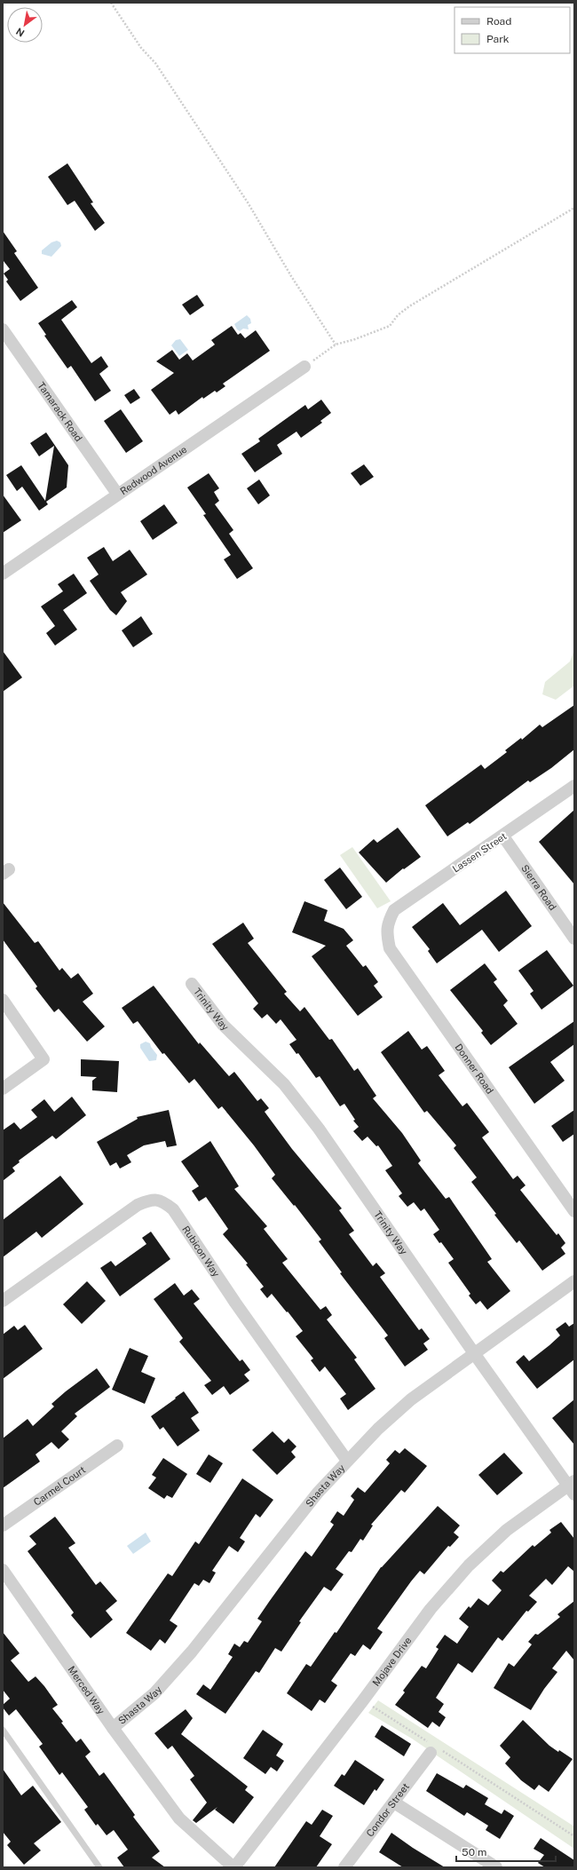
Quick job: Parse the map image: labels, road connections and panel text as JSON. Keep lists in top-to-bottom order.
{
  "streets": {
    "street": [
      "Tamarack Road",
      "Redwood Avenue",
      "Lassen Street",
      "Sierra Road",
      "Trinity Way",
      "Donner Road",
      "Rubicon Way",
      "Carmel Court",
      "Shasta Way",
      "Mojave Drive",
      "Merced Way",
      "Condor Street"
    ]
  },
  "crossings": [
    ["Tamarack Road", "Redwood Avenue"],
    ["Lassen Street", "Sierra Road"],
    ["Lassen Street", "Donner Road"],
    ["Trinity Way", "Shasta Way"],
    ["Trinity Way", "Mojave Drive"],
    ["Rubicon Way", "Shasta Way"],
    ["Shasta Way", "Merced Way"],
    ["Mojave Drive", "Merced Way"]
  ],
  "legend": ["Road", "Park"],
  "scale_bar": "50 m",
  "north": "bottom left"
}
